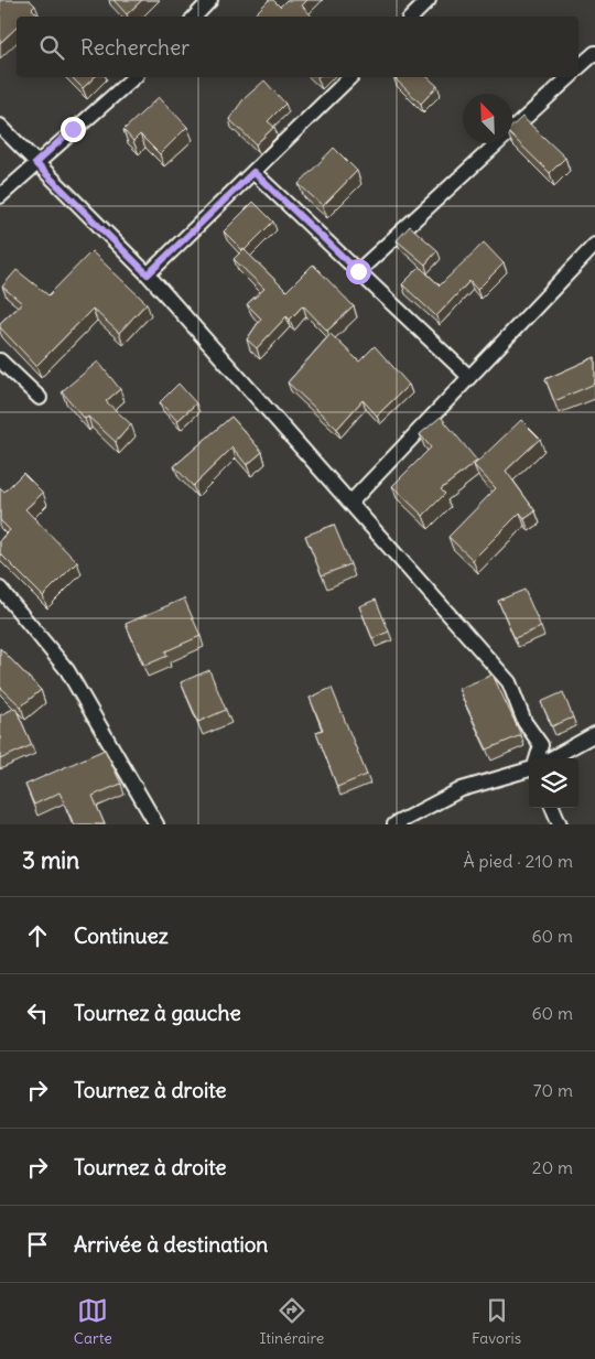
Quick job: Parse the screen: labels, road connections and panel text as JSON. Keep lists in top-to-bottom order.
{
  "north": "top left",
  "page": {
    "search": "Rechercher",
    "heading": ["3 min", "À pied · 210 m"],
    "list": [
      ["Continuez", "60 m"],
      ["Tournez à gauche", "60 m"],
      ["Tournez à droite", "70 m"],
      ["Tournez à droite", "20 m"],
      "Arrivée à destination"
    ],
    "nav": ["Carte", "Itinéraire", "Favoris"]
  }
}
